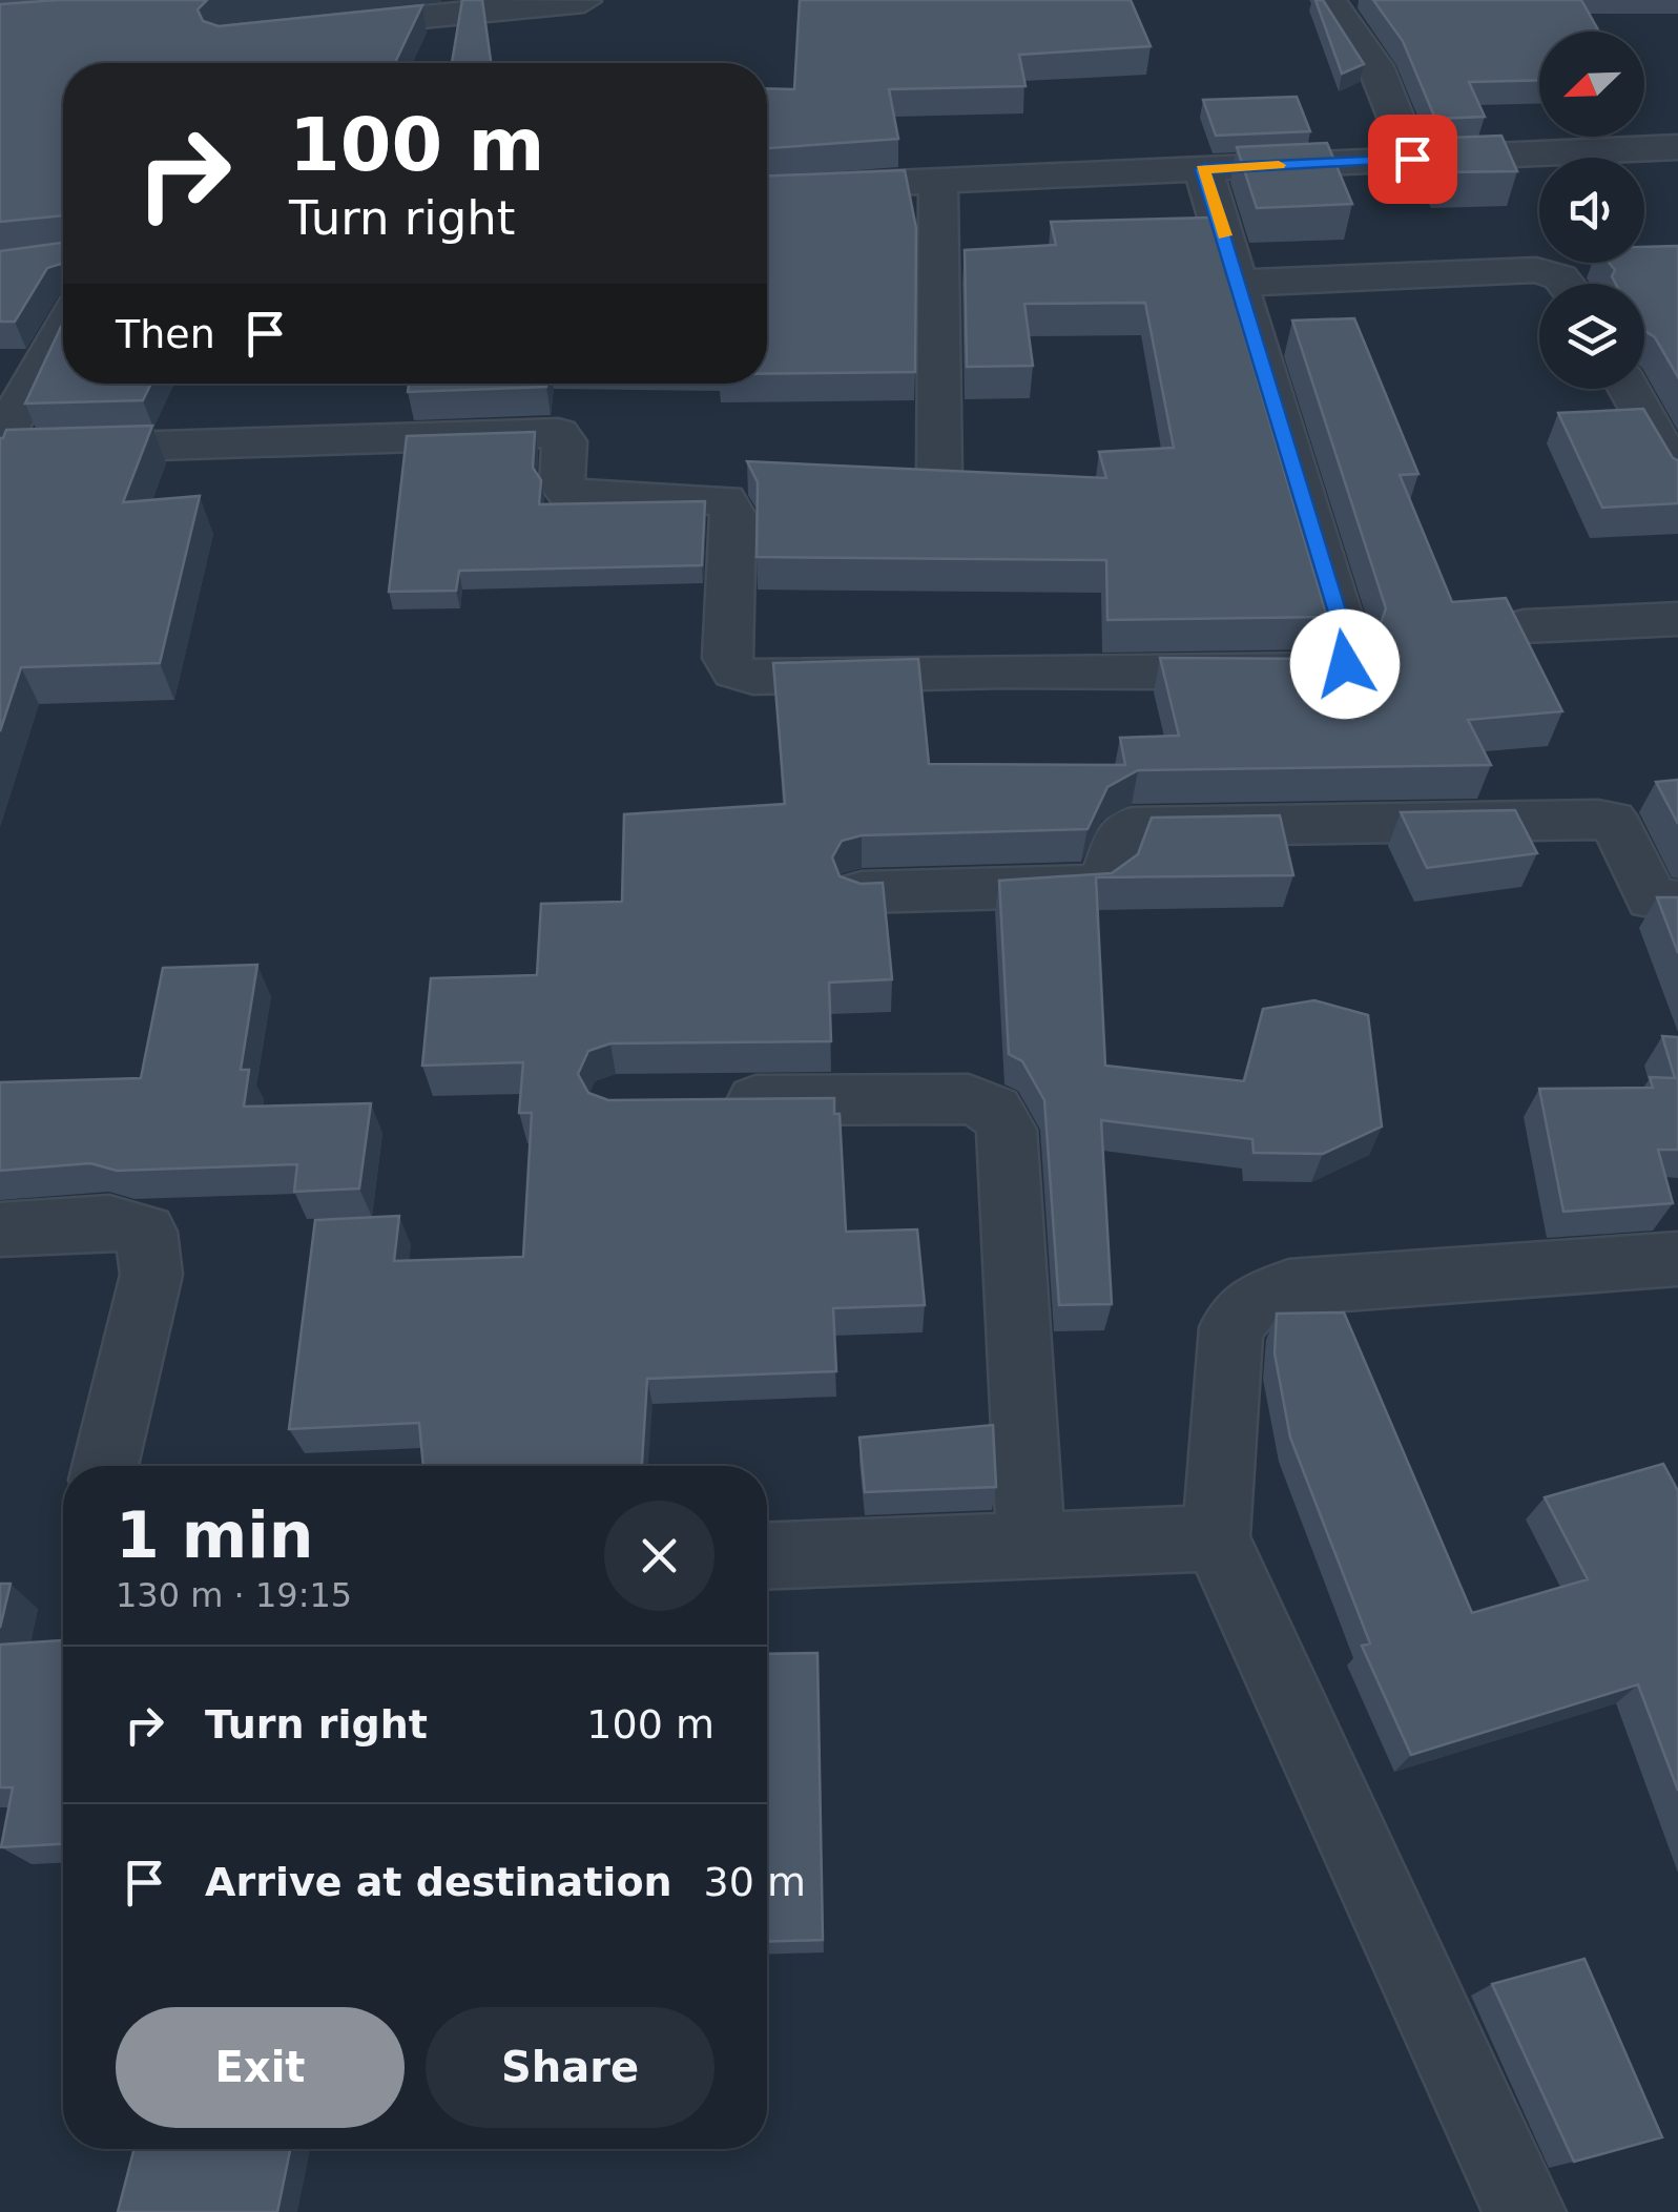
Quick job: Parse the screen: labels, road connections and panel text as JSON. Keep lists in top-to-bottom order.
{
  "north": "bottom left",
  "page": {
    "turn": ["100 m", "Turn right"],
    "then": "Then",
    "heading": ["1 min", "130 m · 19:15"],
    "list": [
      {
        "name": "Turn right",
        "value": "100 m"
      },
      {
        "name": "Arrive at destination",
        "value": "30 m"
      }
    ],
    "buttons": ["Exit", "Share"]
  }
}
